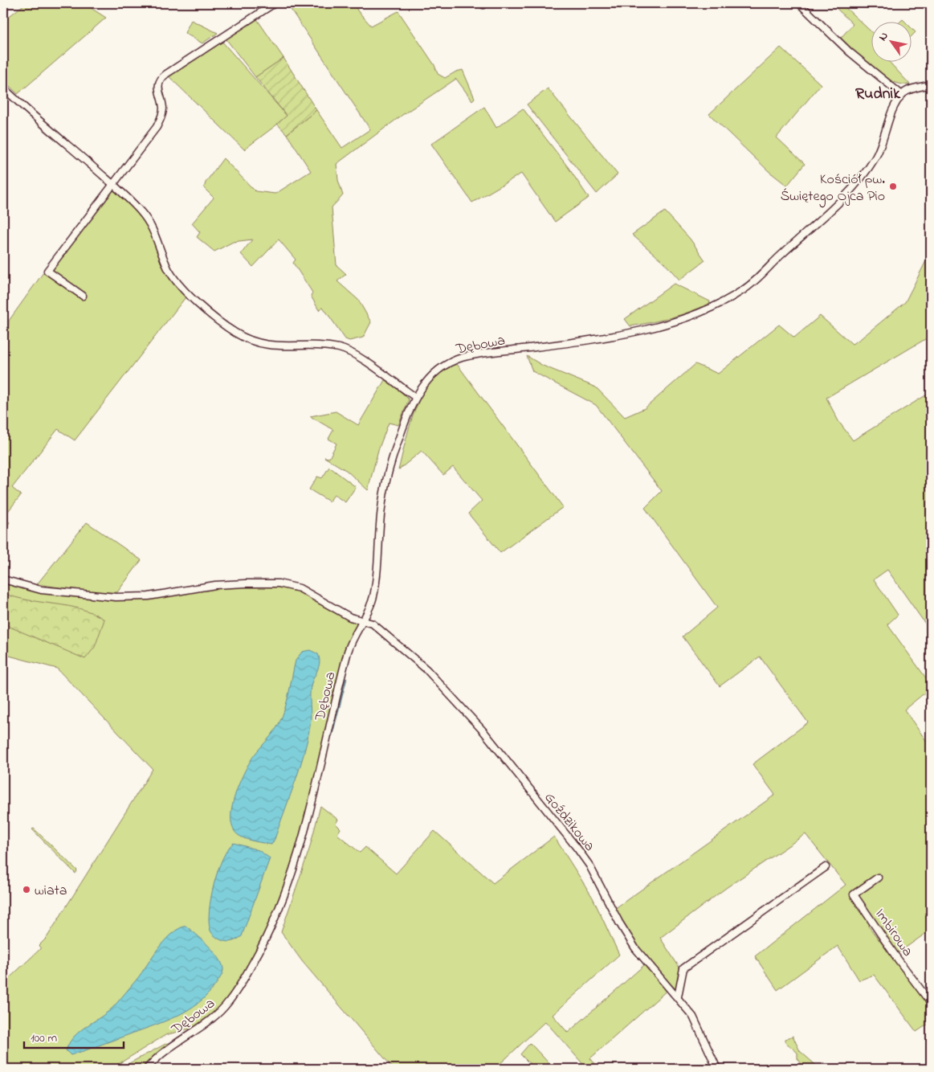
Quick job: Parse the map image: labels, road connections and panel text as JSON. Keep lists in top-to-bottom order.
{
  "streets": {
    "street": ["Dębowa", "Goździkowa", "Imbirowa"]
  },
  "crossings": [
    ["Dębowa", "Goździkowa"]
  ],
  "districts": ["Rudnik"],
  "places": ["Kościół pw. Świętego Ojca Pio", "wiata"],
  "scale_bar": "100 m",
  "north": "top left"
}
